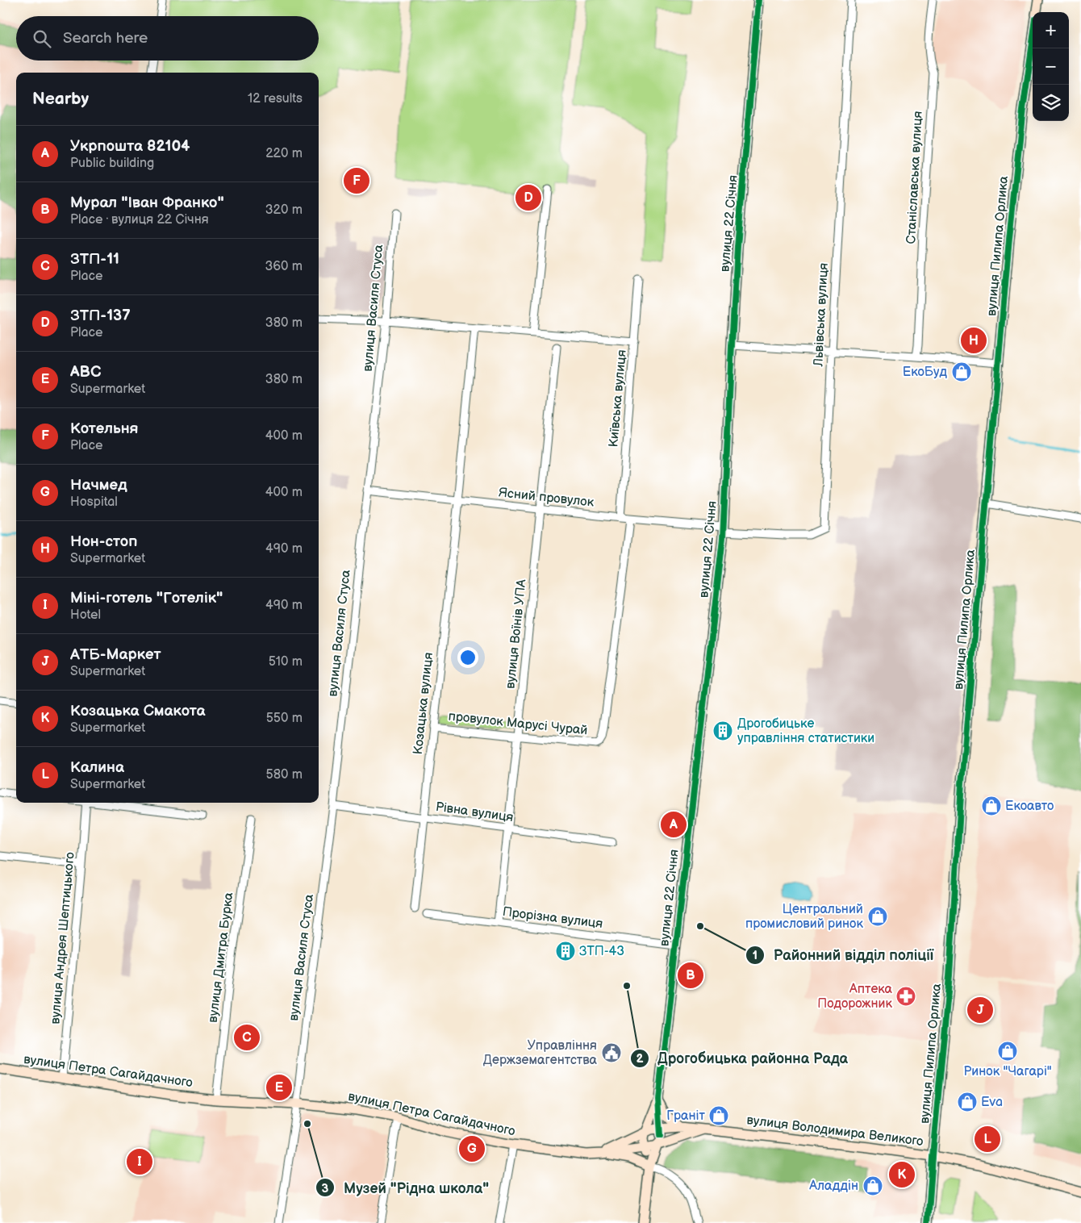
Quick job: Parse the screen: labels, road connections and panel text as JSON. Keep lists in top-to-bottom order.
{
  "streets": {
    "main road": [
      "вулиця 22 Січня",
      "вулиця Пилипа Орлика",
      "вулиця Петра Сагайдачного",
      "вулиця Володимира Великого"
    ],
    "street": [
      "Станіславська вулиця",
      "вулиця Василя Стуса",
      "Львівська вулиця",
      "Київська вулиця",
      "Ясний провулок",
      "вулиця Воїнів УПА",
      "Козацька вулиця",
      "провулок Марусі Чурай",
      "Рівна вулиця",
      "Прорізна вулиця",
      "вулиця Андрея Шептицького",
      "вулиця Дмитра Бурка"
    ]
  },
  "crossings": [
    ["вулиця 22 Січня", "Львівська вулиця"],
    ["вулиця 22 Січня", "Ясний провулок"],
    ["вулиця 22 Січня", "Прорізна вулиця"],
    ["вулиця Пилипа Орлика", "вулиця Володимира Великого"],
    ["вулиця Василя Стуса", "Ясний провулок"],
    ["вулиця Василя Стуса", "Рівна вулиця"],
    ["вулиця Василя Стуса", "вулиця Петра Сагайдачного"],
    ["Львівська вулиця", "Ясний провулок"],
    ["Київська вулиця", "Ясний провулок"],
    ["Ясний провулок", "вулиця Воїнів УПА"],
    ["Ясний провулок", "Козацька вулиця"],
    ["Ясний провулок", "провулок Марусі Чурай"],
    ["вулиця Воїнів УПА", "провулок Марусі Чурай"],
    ["вулиця Воїнів УПА", "Рівна вулиця"],
    ["вулиця Воїнів УПА", "Прорізна вулиця"],
    ["Козацька вулиця", "провулок Марусі Чурай"],
    ["Козацька вулиця", "Рівна вулиця"],
    ["вулиця Андрея Шептицького", "вулиця Петра Сагайдачного"],
    ["вулиця Дмитра Бурка", "вулиця Петра Сагайдачного"]
  ],
  "places": {
    "shop": [
      "ЕкоБуд",
      "Екоавто",
      "Центральний промисловий ринок",
      "Ринок \"Чагарі\"",
      "Eva",
      "Граніт",
      "Аладдін"
    ],
    "building": ["Дрогобицьке управління статистики", "ЗТП-43"],
    "other": ["Районний відділ поліції", "Дрогобицька районна Рада", "Музей \"Рідна школа\""],
    "pharmacy": ["Аптека Подорожник"],
    "public building": ["Управління Держземагентства"]
  },
  "page": {
    "map_buttons": ["+", "−"],
    "search": "Search here",
    "heading": ["Nearby", "12 results"],
    "list": [
      {
        "mark": "A",
        "name": "Укрпошта 82104",
        "note": "Public building",
        "value": "220 m"
      },
      {
        "mark": "B",
        "name": "Мурал \"Іван Франко\"",
        "note": "Place · вулиця 22 Січня",
        "value": "320 m"
      },
      {
        "mark": "C",
        "name": "ЗТП-11",
        "note": "Place",
        "value": "360 m"
      },
      {
        "mark": "D",
        "name": "ЗТП-137",
        "note": "Place",
        "value": "380 m"
      },
      {
        "mark": "E",
        "name": "ABC",
        "note": "Supermarket",
        "value": "380 m"
      },
      {
        "mark": "F",
        "name": "Котельня",
        "note": "Place",
        "value": "400 m"
      },
      {
        "mark": "G",
        "name": "Начмед",
        "note": "Hospital",
        "value": "400 m"
      },
      {
        "mark": "H",
        "name": "Нон-стоп",
        "note": "Supermarket",
        "value": "490 m"
      },
      {
        "mark": "I",
        "name": "Міні-готель \"Готелік\"",
        "note": "Hotel",
        "value": "490 m"
      },
      {
        "mark": "J",
        "name": "АТБ-Маркет",
        "note": "Supermarket",
        "value": "510 m"
      },
      {
        "mark": "K",
        "name": "Козацька Смакота",
        "note": "Supermarket",
        "value": "550 m"
      },
      {
        "mark": "L",
        "name": "Калина",
        "note": "Supermarket",
        "value": "580 m"
      }
    ],
    "pins": [
      "F",
      "D",
      "H",
      "A",
      "B",
      "J",
      "C",
      "E",
      "L",
      "G",
      "I",
      "K"
    ]
  }
}
